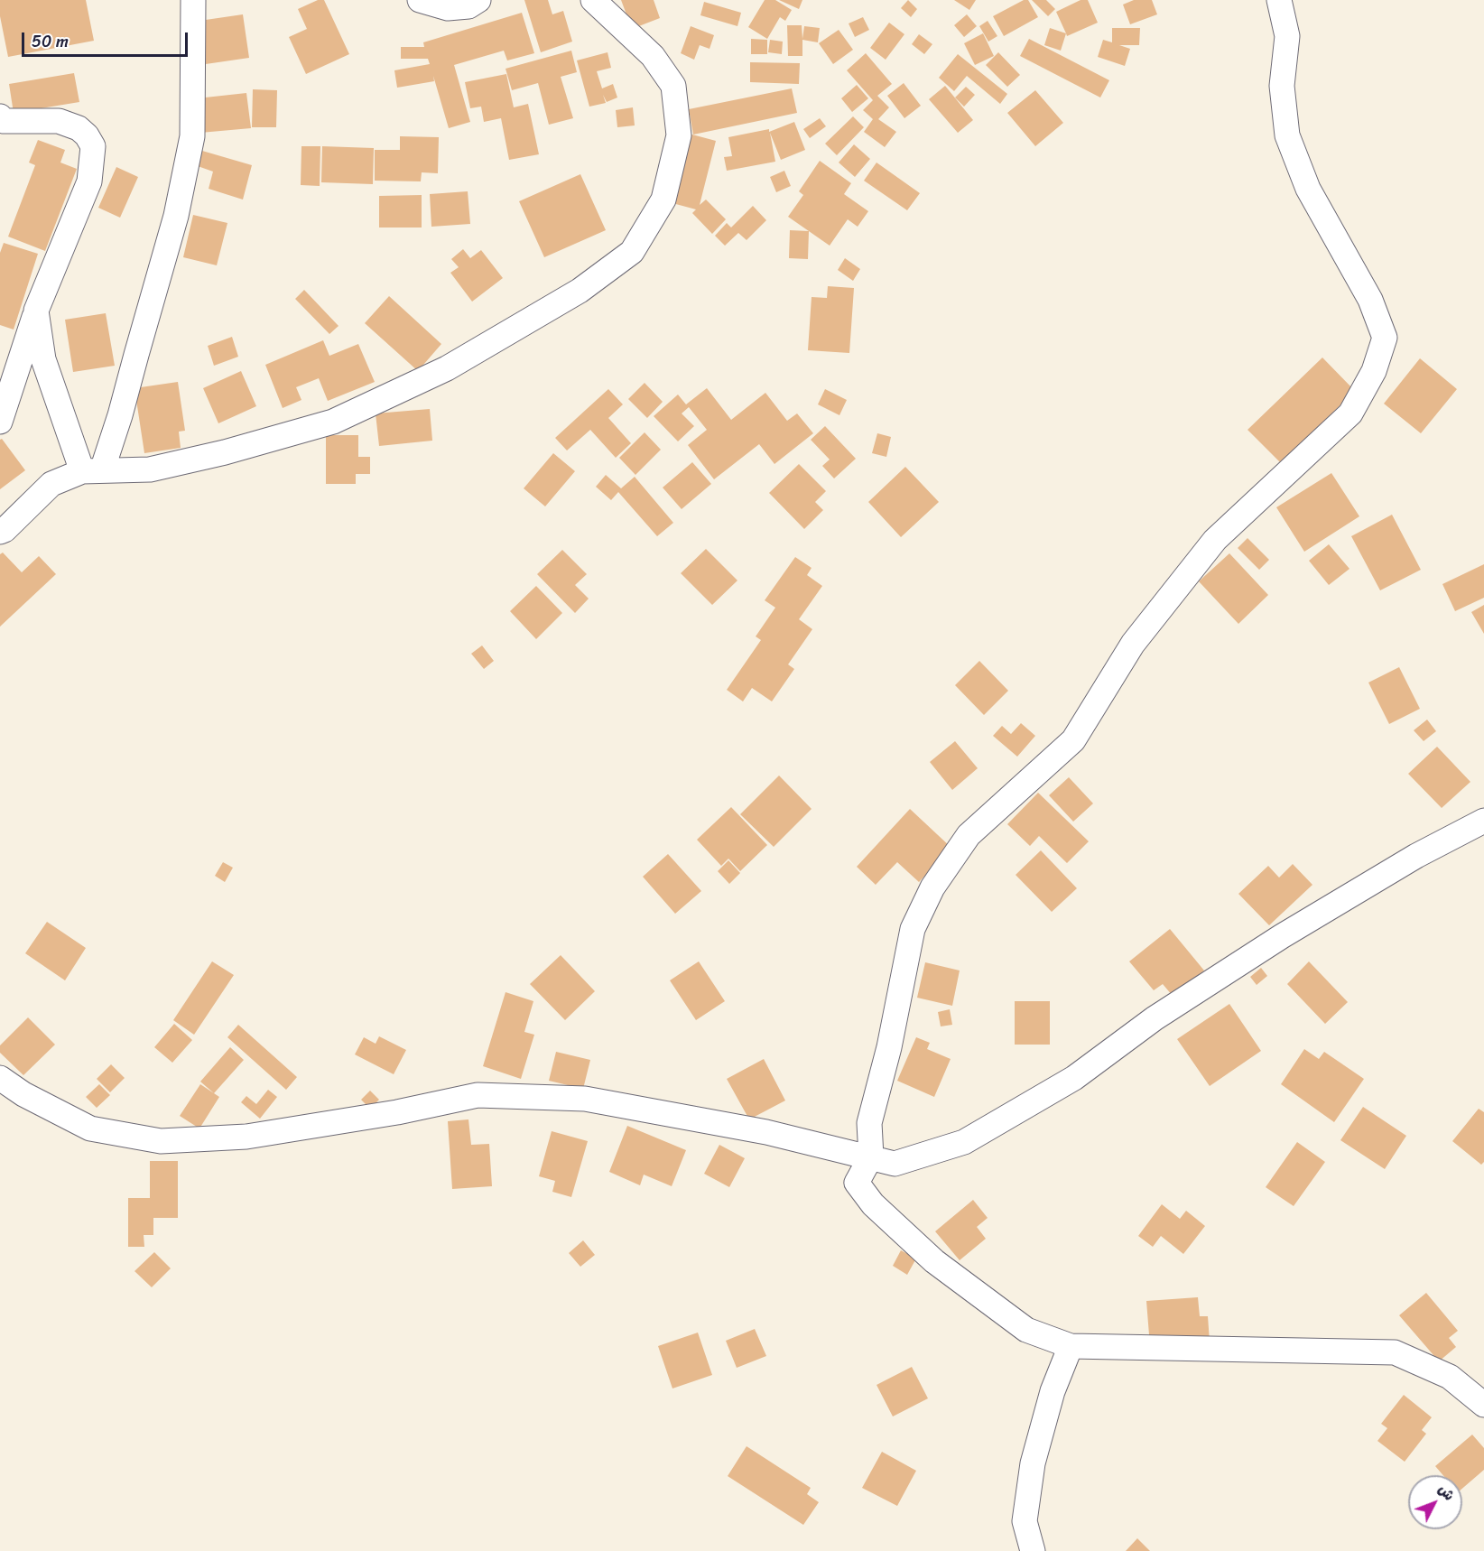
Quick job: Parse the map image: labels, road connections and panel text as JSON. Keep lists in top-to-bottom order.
{
  "scale_bar": "50 m",
  "north": "top right"
}
